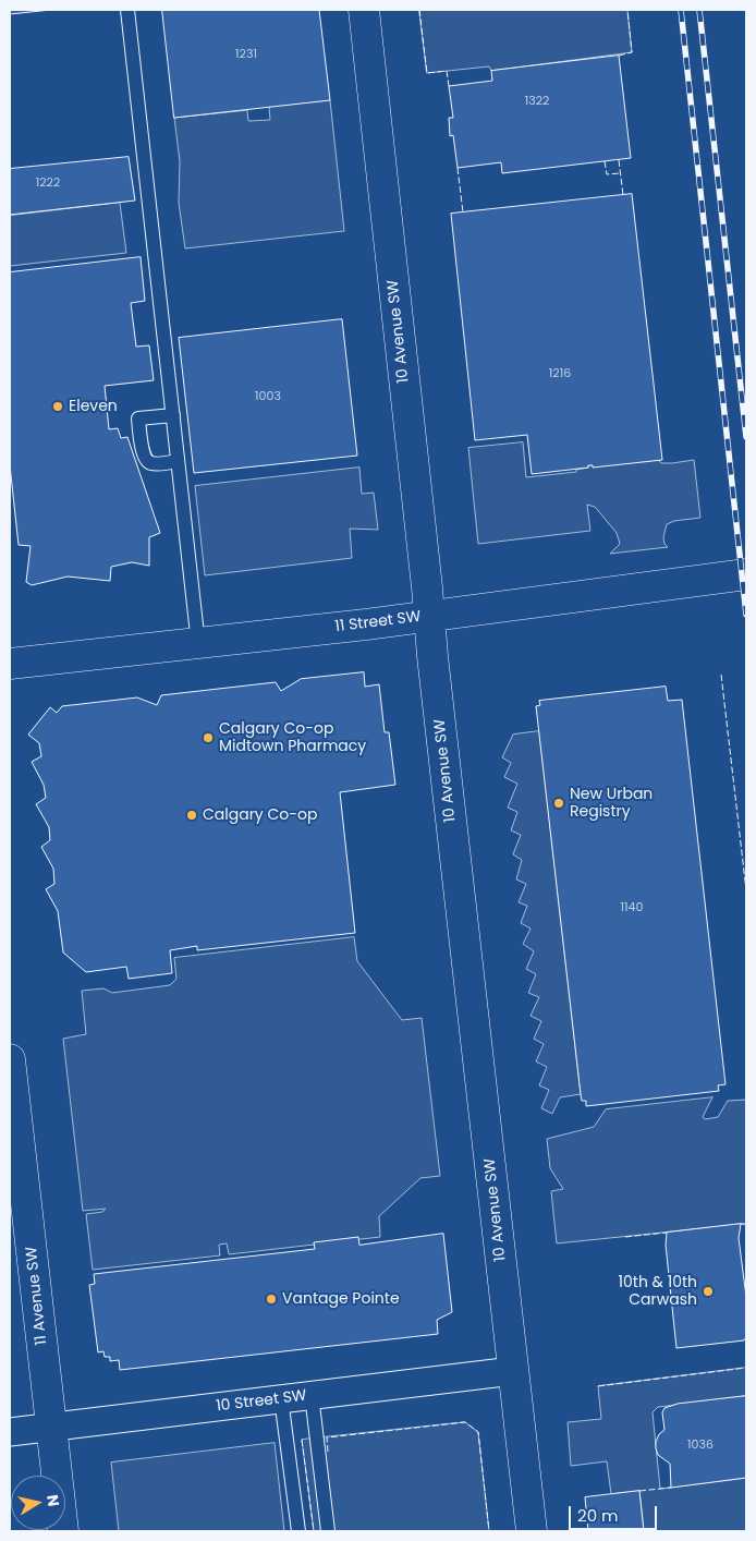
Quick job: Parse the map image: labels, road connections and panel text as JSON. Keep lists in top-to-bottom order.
{
  "streets": {
    "street": [
      "10 Avenue SW",
      "11 Street SW",
      "11 Avenue SW",
      "10 Street SW"
    ]
  },
  "crossings": [
    ["10 Avenue SW", "11 Street SW"],
    ["10 Avenue SW", "10 Street SW"],
    ["11 Avenue SW", "10 Street SW"]
  ],
  "places": [
    "Eleven",
    "Calgary Co-op Midtown Pharmacy",
    "New Urban Registry",
    "Calgary Co-op",
    "10th & 10th Carwash",
    "Vantage Pointe"
  ],
  "house_numbers": [
    "1231",
    "1322",
    "1222",
    "1216",
    "1003",
    "1140",
    "1036"
  ],
  "scale_bar": "20 m",
  "north": "right"
}
